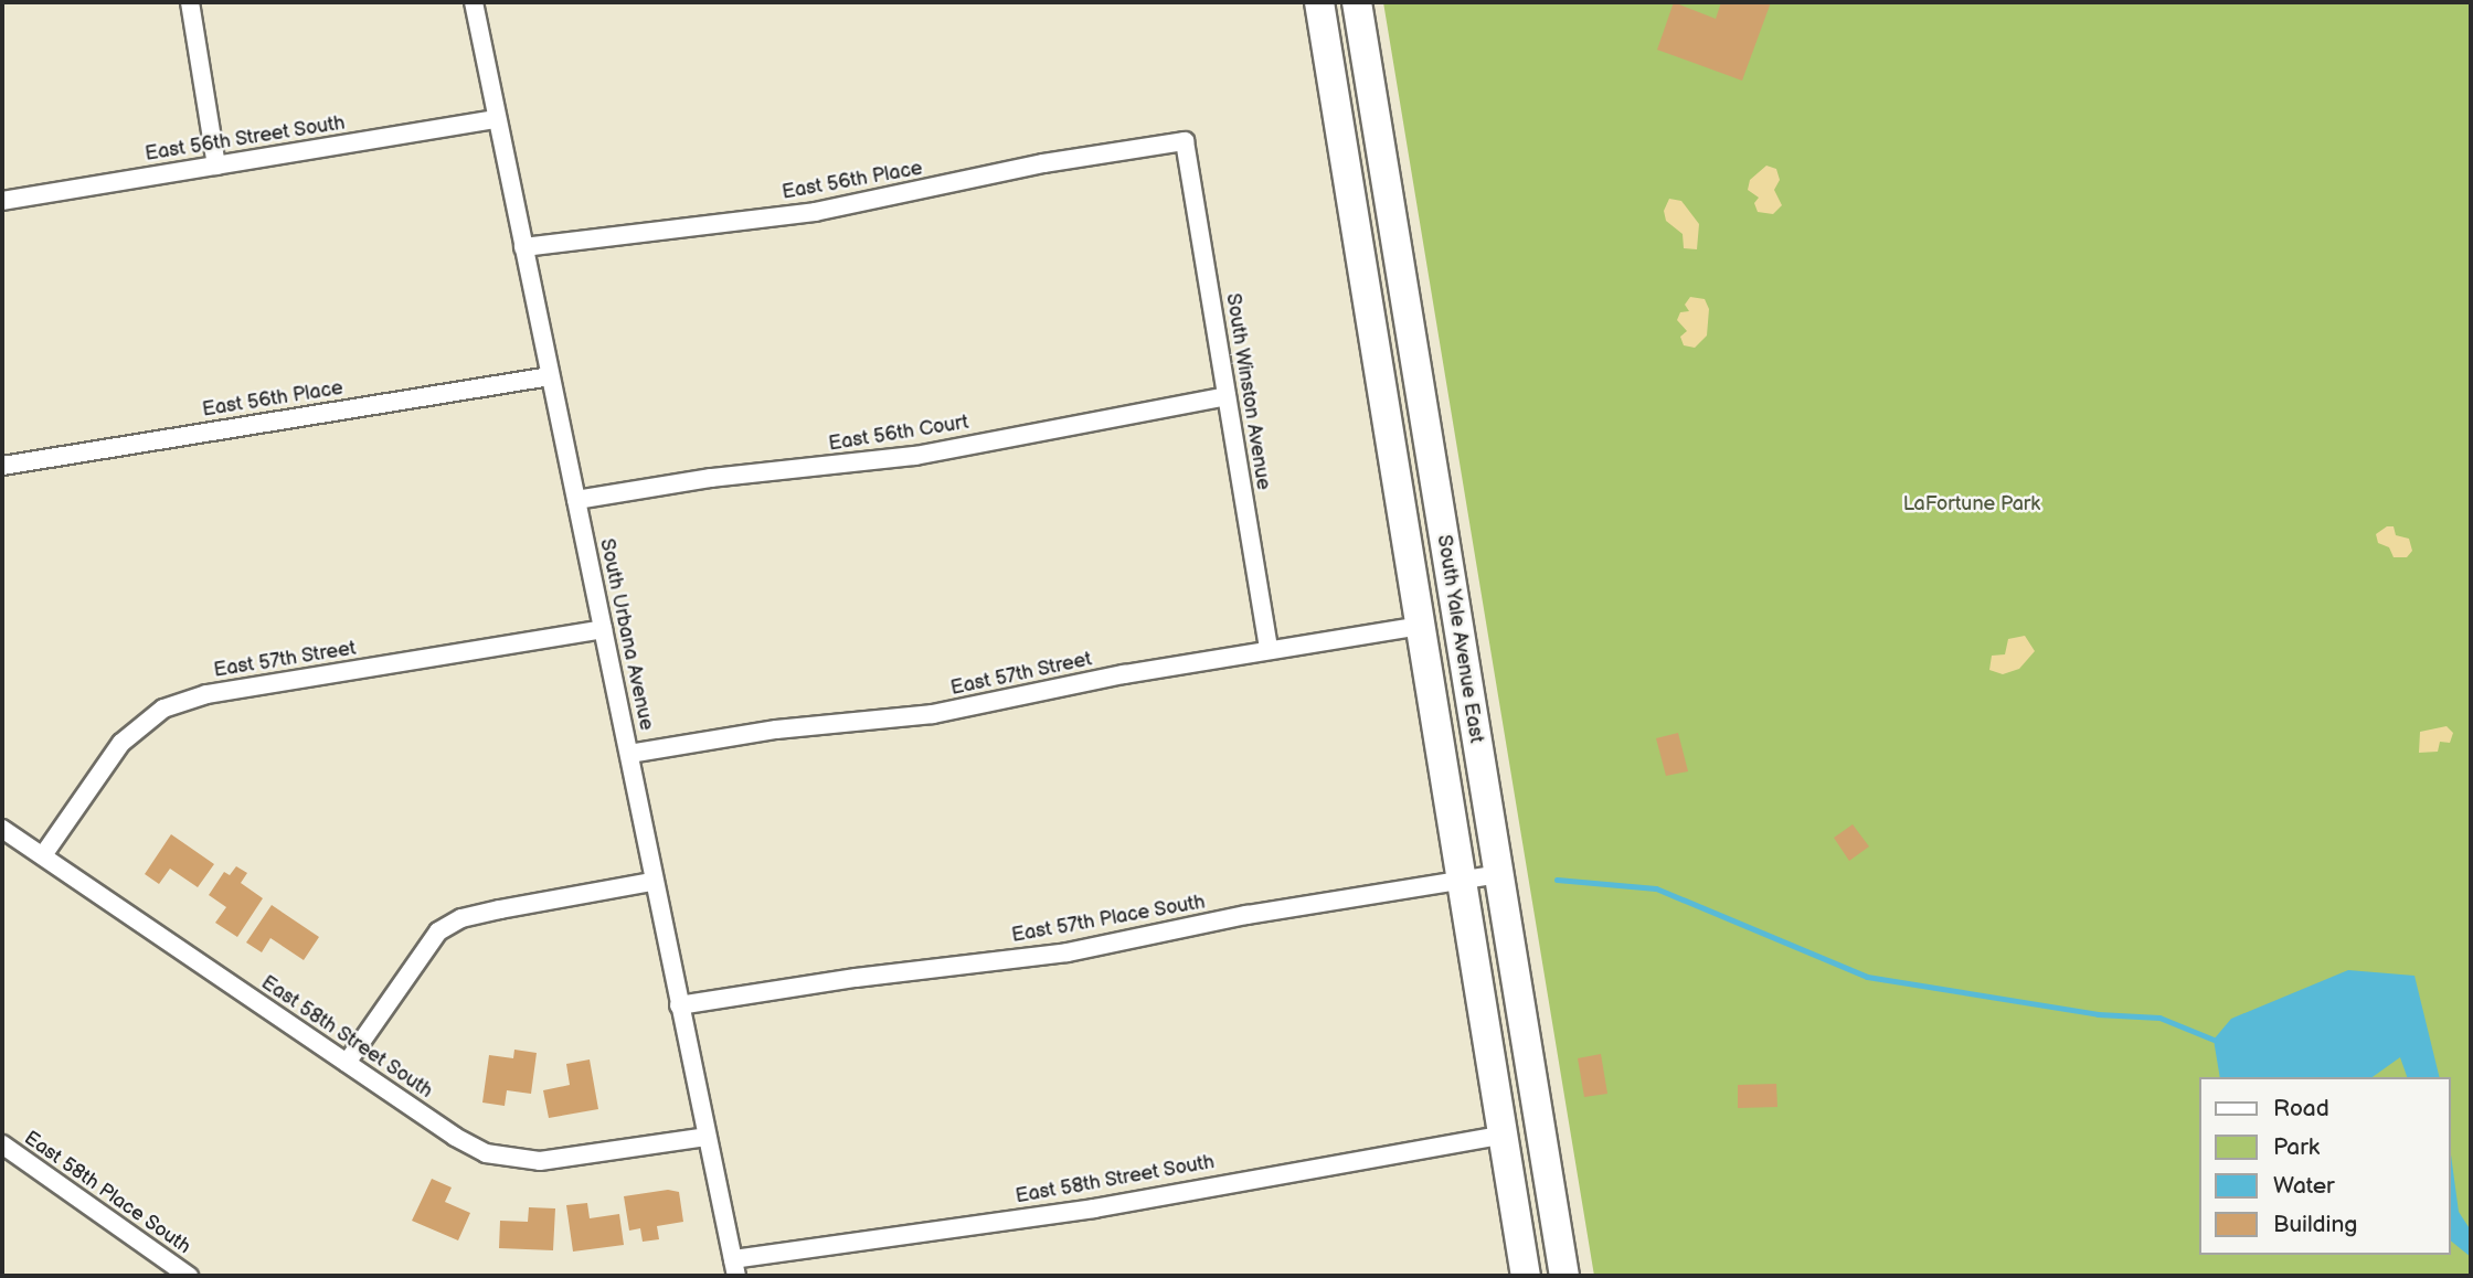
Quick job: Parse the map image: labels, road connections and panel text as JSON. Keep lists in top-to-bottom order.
{
  "streets": {
    "main road": ["South Yale Avenue East"],
    "street": [
      "East 56th Street South",
      "East 56th Place",
      "South Winston Avenue",
      "East 56th Court",
      "South Urbana Avenue",
      "East 57th Street",
      "East 57th Place South",
      "East 58th Street South",
      "East 58th Place South"
    ]
  },
  "crossings": [
    ["East 56th Street South", "South Urbana Avenue"],
    ["East 56th Place", "South Winston Avenue"],
    ["East 56th Place", "South Urbana Avenue"],
    ["South Winston Avenue", "East 56th Court"],
    ["South Winston Avenue", "East 57th Street"],
    ["East 56th Court", "South Urbana Avenue"],
    ["South Urbana Avenue", "East 57th Street"],
    ["South Urbana Avenue", "East 57th Place South"],
    ["South Urbana Avenue", "East 58th Street South"],
    ["South Yale Avenue East", "East 57th Street"],
    ["South Yale Avenue East", "East 57th Place South"],
    ["South Yale Avenue East", "East 58th Street South"],
    ["East 57th Street", "East 58th Street South"]
  ],
  "parks": ["LaFortune Park"],
  "legend": [
    "Road",
    "Park",
    "Water",
    "Building"
  ]
}
